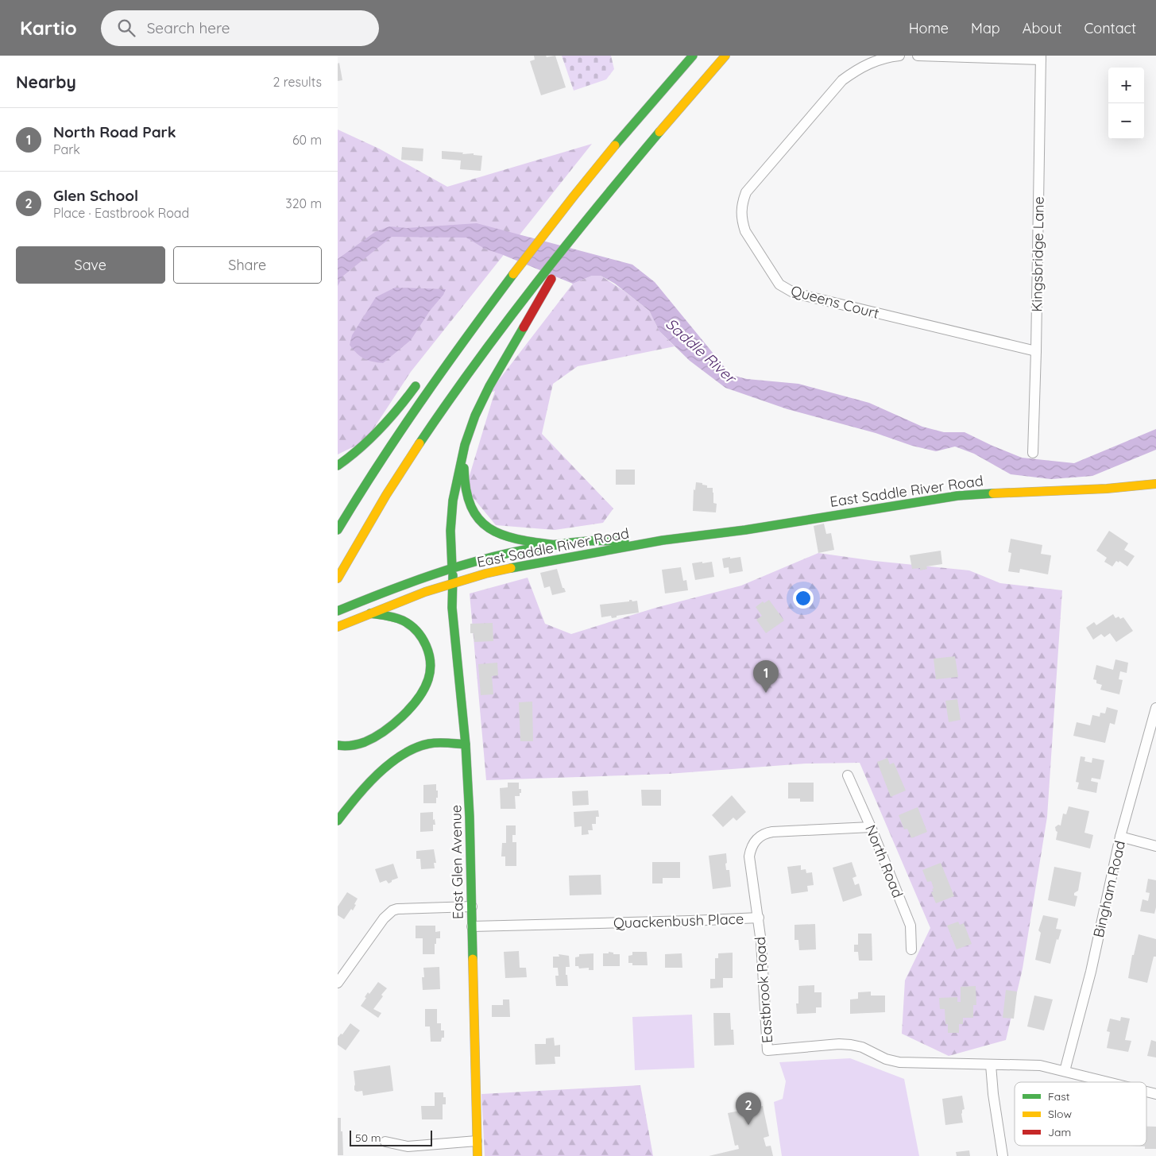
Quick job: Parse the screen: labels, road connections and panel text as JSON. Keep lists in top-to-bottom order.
{
  "streets": {
    "main road": ["East Saddle River Road", "East Glen Avenue"],
    "street": [
      "Kingsbridge Lane",
      "Queens Court",
      "North Road",
      "Bingham Road",
      "Quackenbush Place",
      "Eastbrook Road"
    ]
  },
  "crossings": [
    ["Kingsbridge Lane", "Queens Court"],
    ["East Saddle River Road", "East Glen Avenue"],
    ["North Road", "Quackenbush Place"],
    ["East Glen Avenue", "Quackenbush Place"],
    ["Bingham Road", "Eastbrook Road"],
    ["Quackenbush Place", "Eastbrook Road"]
  ],
  "water": ["Saddle River"],
  "legend": ["Fast", "Slow", "Jam"],
  "scale_bar": "50 m",
  "page": {
    "header": "Kartio",
    "search": "Search here",
    "nav": [
      "Home",
      "Map",
      "About",
      "Contact"
    ],
    "heading": ["Nearby", "2 results"],
    "map_buttons": ["+", "−"],
    "list": [
      {
        "mark": "1",
        "name": "North Road Park",
        "note": "Park",
        "value": "60 m"
      },
      {
        "mark": "2",
        "name": "Glen School",
        "note": "Place · Eastbrook Road",
        "value": "320 m"
      }
    ],
    "buttons": ["Save", "Share"],
    "pins": ["1", "2"],
    "scale": "50 m"
  }
}
